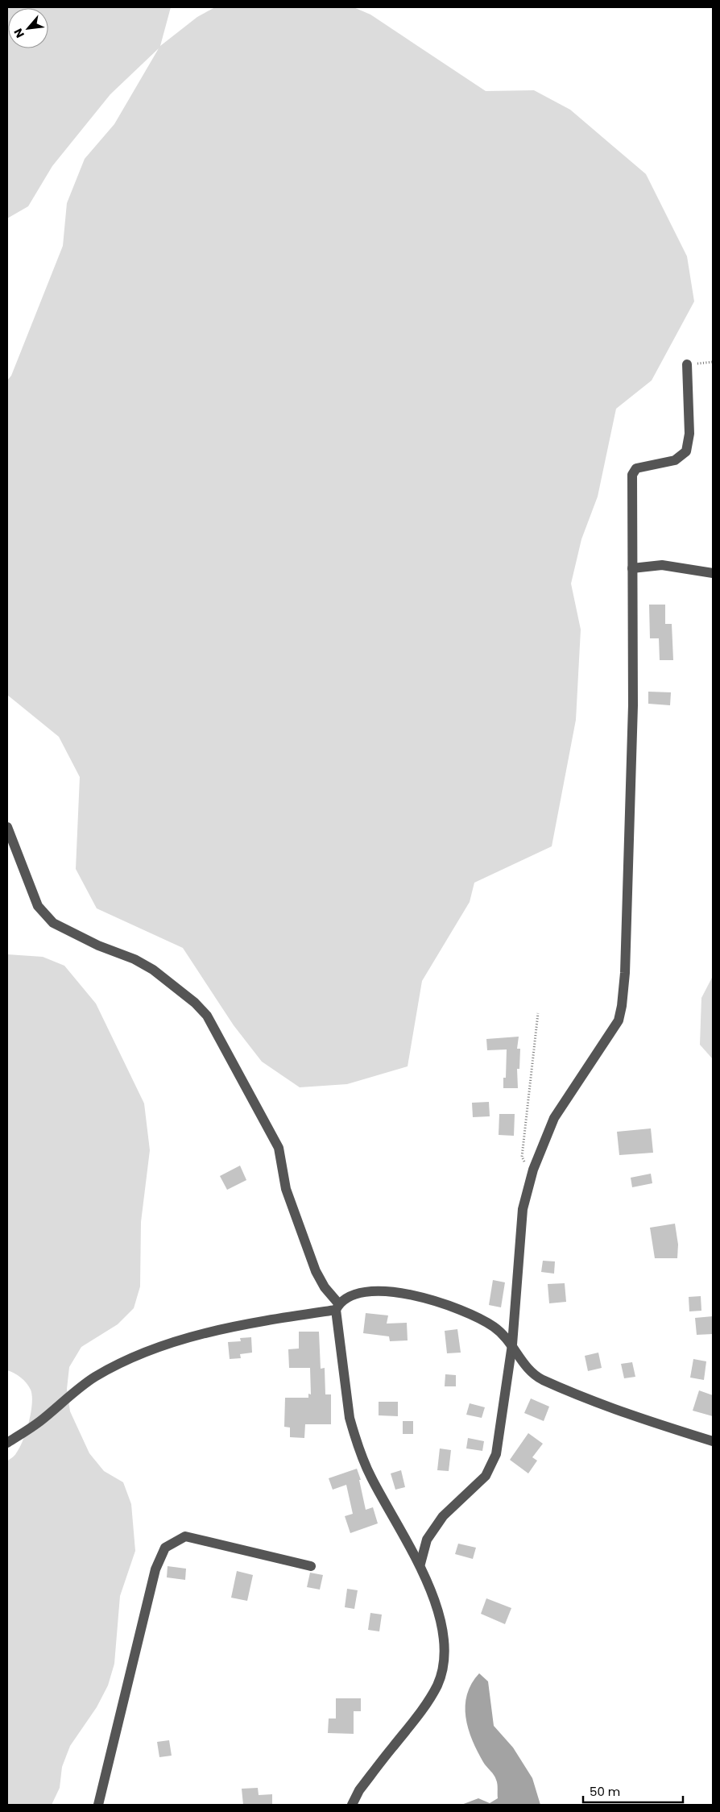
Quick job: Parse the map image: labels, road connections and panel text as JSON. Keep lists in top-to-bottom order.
{
  "scale_bar": "50 m",
  "north": "bottom left"
}
